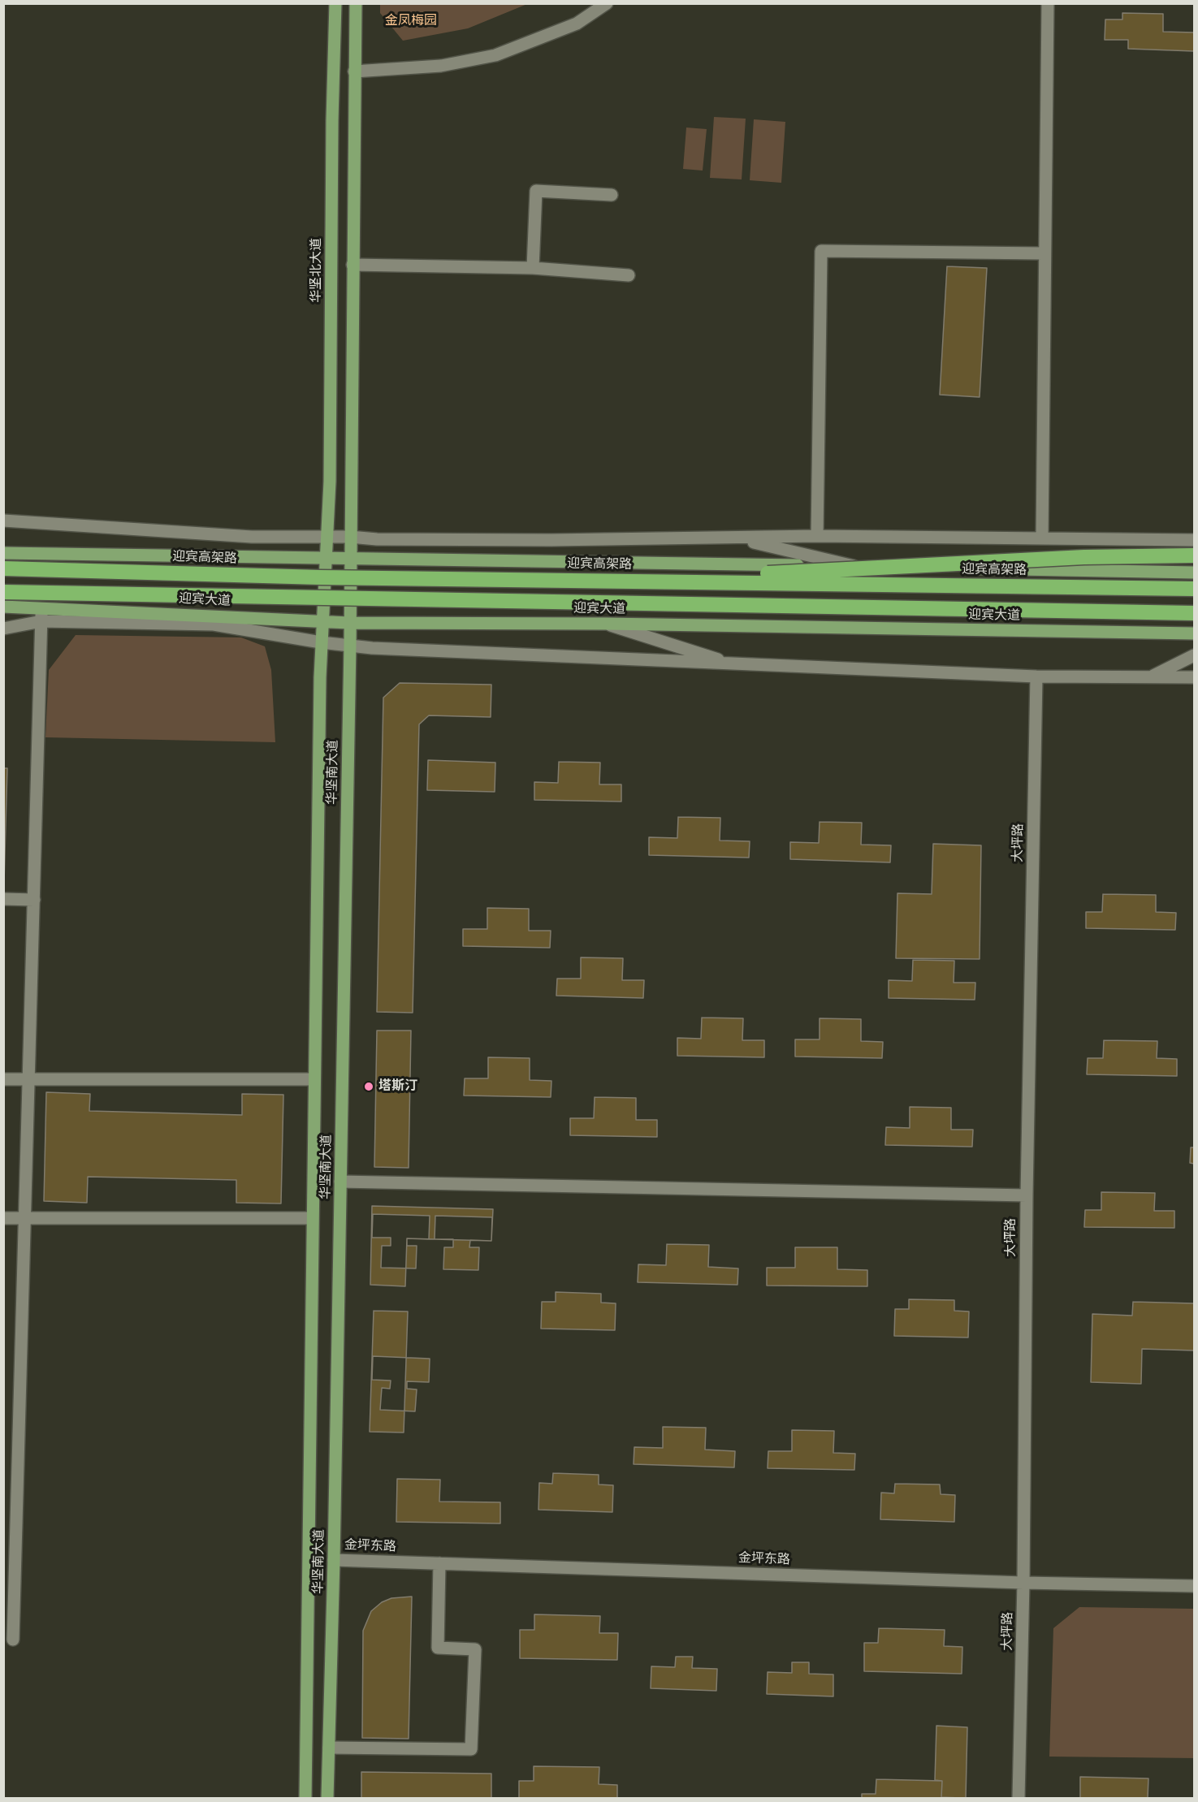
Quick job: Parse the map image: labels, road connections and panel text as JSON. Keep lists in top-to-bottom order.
{
  "streets": {
    "highway": ["迎宾高架路"],
    "main road": ["华坚北大道", "迎宾大道", "华坚南大道"],
    "street": ["大坪路", "金坪东路"]
  },
  "crossings": [
    ["华坚北大道", "华坚南大道"],
    ["迎宾大道", "华坚南大道"],
    ["华坚南大道", "金坪东路"],
    ["大坪路", "金坪东路"]
  ],
  "parks": ["金凤梅园"],
  "places": ["塔斯汀"]
}
